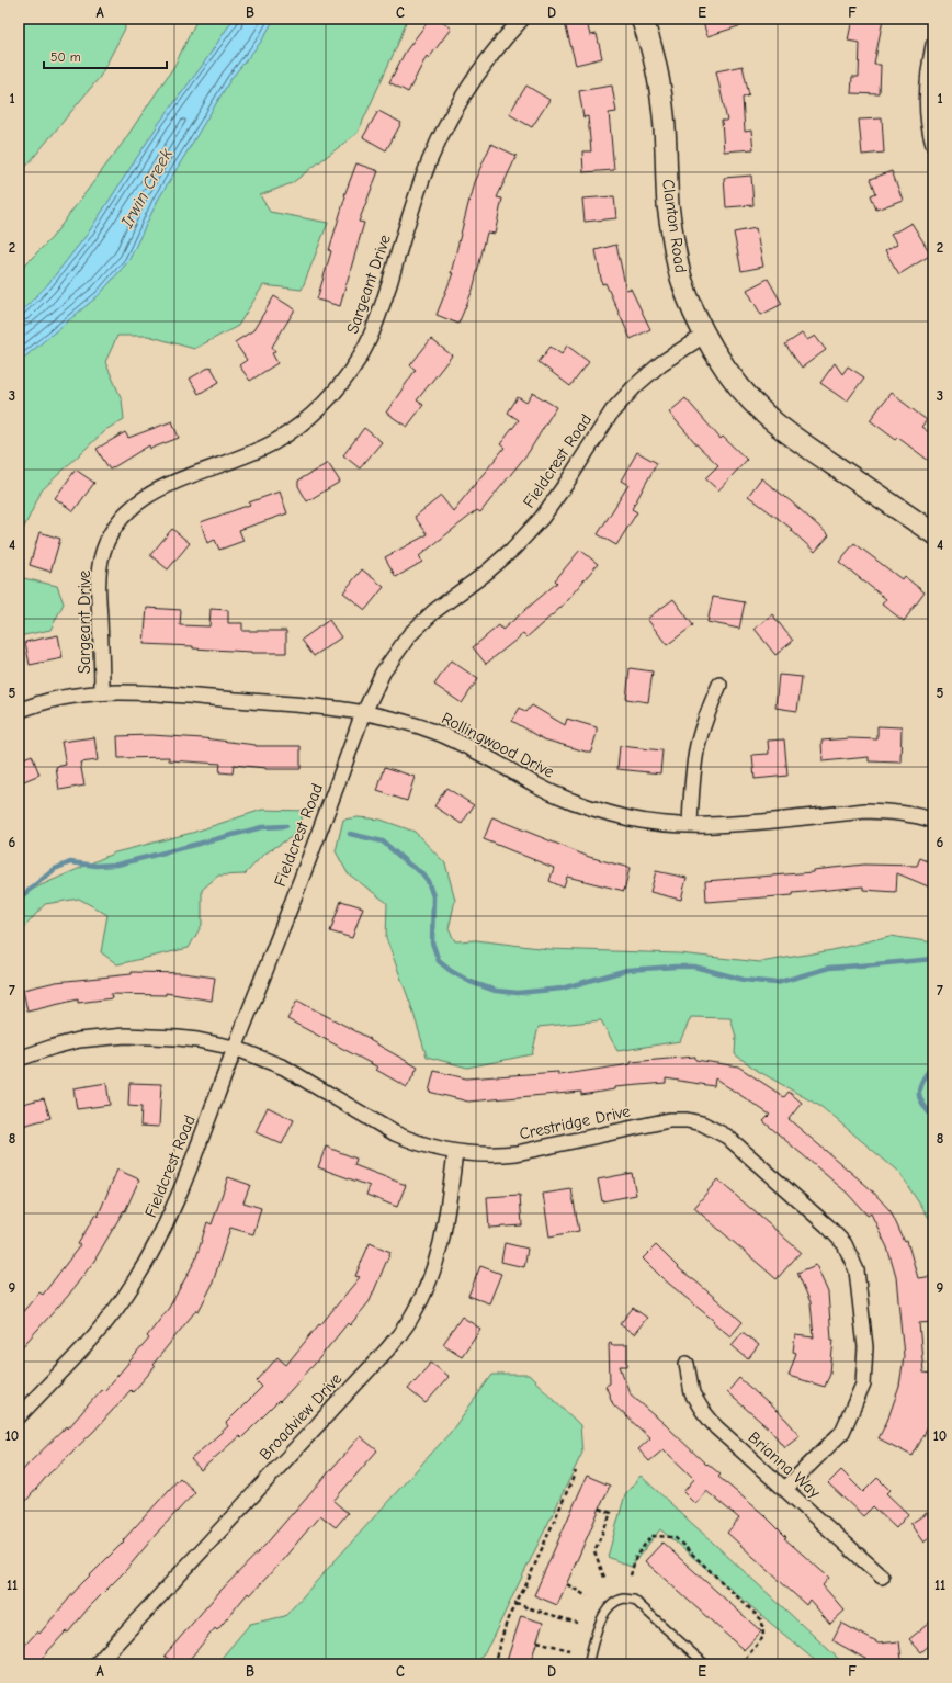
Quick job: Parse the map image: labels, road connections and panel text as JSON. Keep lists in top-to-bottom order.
{
  "streets": {
    "main road": ["Clanton Road"],
    "street": [
      "Sargeant Drive",
      "Fieldcrest Road",
      "Rollingwood Drive",
      "Crestridge Drive",
      "Broadview Drive",
      "Brianna Way"
    ]
  },
  "crossings": [
    ["Clanton Road", "Fieldcrest Road"],
    ["Sargeant Drive", "Rollingwood Drive"],
    ["Fieldcrest Road", "Rollingwood Drive"],
    ["Fieldcrest Road", "Crestridge Drive"],
    ["Crestridge Drive", "Broadview Drive"],
    ["Crestridge Drive", "Brianna Way"]
  ],
  "water": ["Irwin Creek"],
  "scale_bar": "50 m",
  "grid": {
    "columns": [
      "A",
      "B",
      "C",
      "D",
      "E",
      "F"
    ],
    "rows": [
      "1",
      "2",
      "3",
      "4",
      "5",
      "6",
      "7",
      "8",
      "9",
      "10",
      "11"
    ]
  }
}
